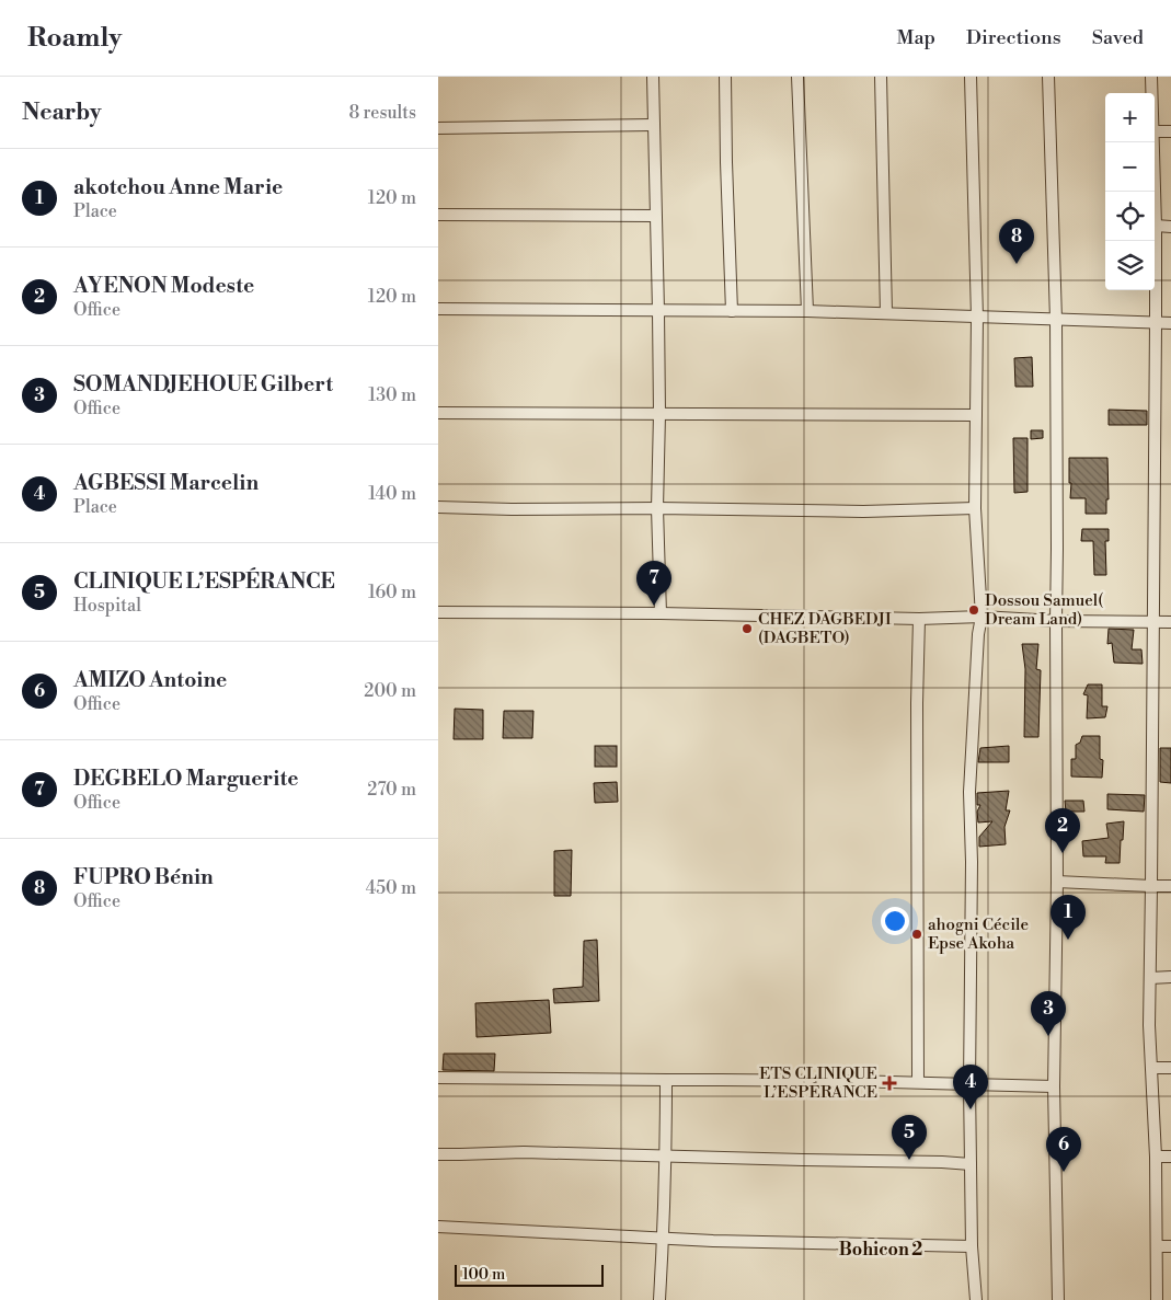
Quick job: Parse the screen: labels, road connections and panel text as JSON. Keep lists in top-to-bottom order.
{
  "districts": ["Bohicon 2"],
  "places": {
    "other": ["Dossou Samuel( Dream Land)", "CHEZ DAGBEDJI (DAGBETO)", "ahogni Cécile Epse Akoha"],
    "health": ["ETS CLINIQUE L’ESPÉRANCE"]
  },
  "scale_bar": "100 m",
  "page": {
    "header": "Roamly",
    "nav": ["Map", "Directions", "Saved"],
    "heading": ["Nearby", "8 results"],
    "map_buttons": ["+", "−"],
    "list": [
      {
        "mark": "1",
        "name": "akotchou Anne Marie",
        "note": "Place",
        "value": "120 m"
      },
      {
        "mark": "2",
        "name": "AYENON Modeste",
        "note": "Office",
        "value": "120 m"
      },
      {
        "mark": "3",
        "name": "SOMANDJEHOUE Gilbert",
        "note": "Office",
        "value": "130 m"
      },
      {
        "mark": "4",
        "name": "AGBESSI Marcelin",
        "note": "Place",
        "value": "140 m"
      },
      {
        "mark": "5",
        "name": "CLINIQUE L’ESPÉRANCE",
        "note": "Hospital",
        "value": "160 m"
      },
      {
        "mark": "6",
        "name": "AMIZO Antoine",
        "note": "Office",
        "value": "200 m"
      },
      {
        "mark": "7",
        "name": "DEGBELO Marguerite",
        "note": "Office",
        "value": "270 m"
      },
      {
        "mark": "8",
        "name": "FUPRO Bénin",
        "note": "Office",
        "value": "450 m"
      }
    ],
    "pins": [
      "8",
      "7",
      "2",
      "1",
      "3",
      "4",
      "5",
      "6"
    ],
    "scale": "100 m"
  }
}
